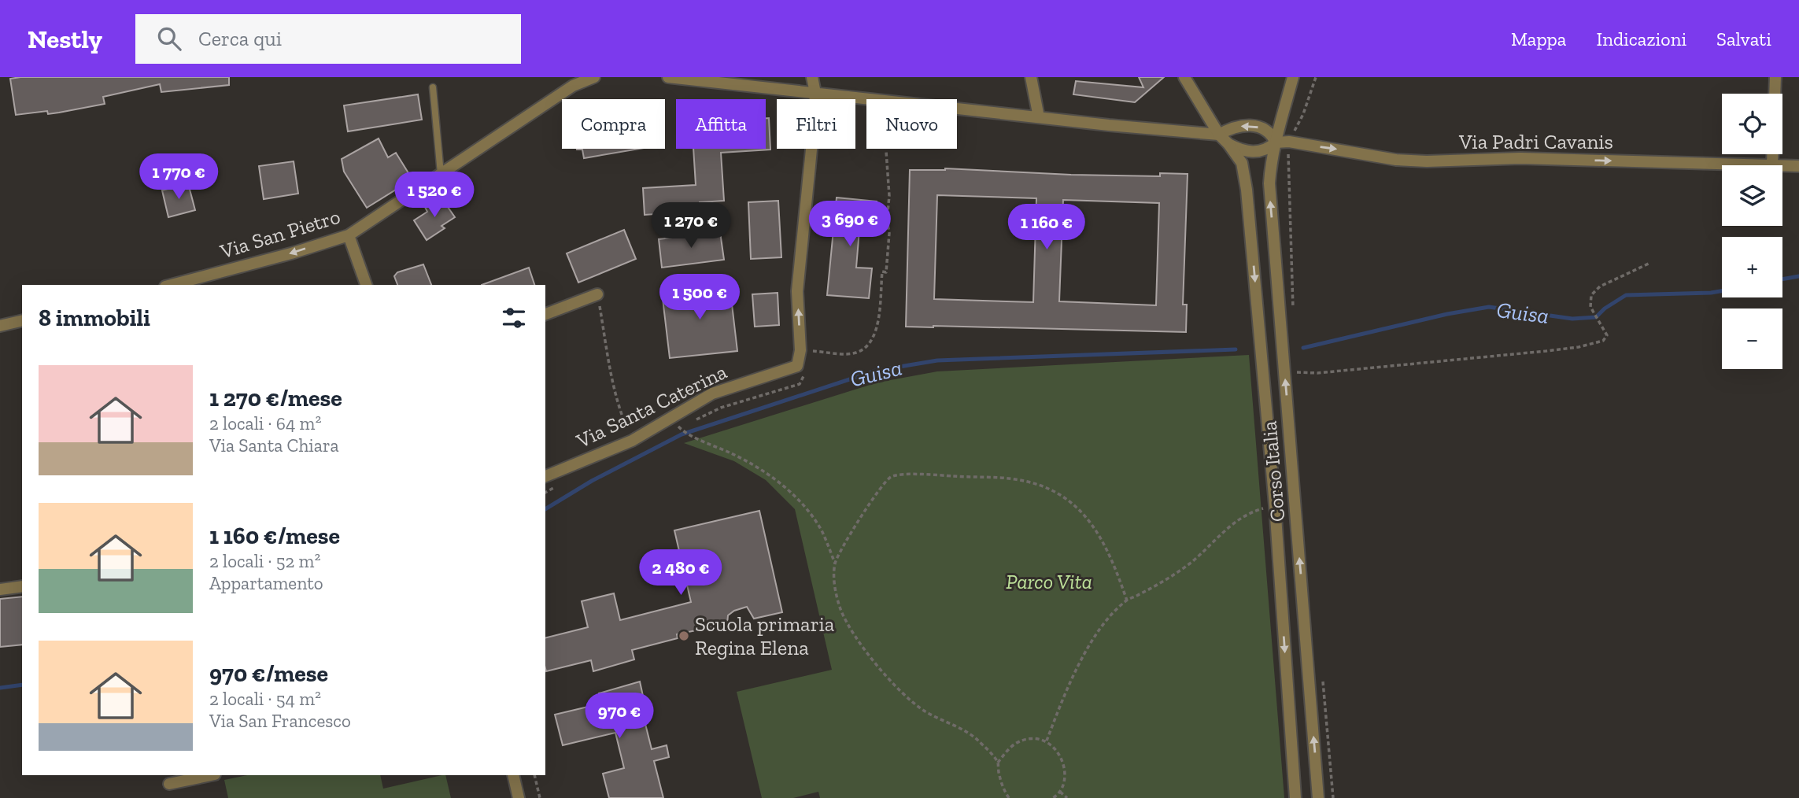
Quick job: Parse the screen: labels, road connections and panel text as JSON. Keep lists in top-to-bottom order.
{
  "streets": {
    "street": [
      "Via Padri Cavanis",
      "Via San Pietro",
      "Via Santa Caterina",
      "Corso Italia"
    ]
  },
  "crossings": [
    ["Via Padri Cavanis", "Corso Italia"]
  ],
  "one_way": ["Via Padri Cavanis", "Via Santa Caterina"],
  "water": ["Guisa"],
  "parks": ["Parco Vita"],
  "places": ["Scuola primaria Regina Elena"],
  "page": {
    "header": "Nestly",
    "search": "Cerca qui",
    "nav": ["Mappa", "Indicazioni", "Salvati"],
    "map_buttons": ["+", "−"],
    "chip": [
      "Compra",
      "Affitta",
      "Filtri",
      "Nuovo"
    ],
    "price": [
      "1 770 €",
      "1 520 €",
      "3 690 €",
      "1 270 €",
      "1 160 €",
      "1 500 €",
      "2 480 €",
      "970 €"
    ],
    "heading": "8 immobili",
    "list": [
      {
        "name": "1 270 €/mese",
        "note": "2 locali · 64 m² · Via Santa Chiara"
      },
      {
        "name": "1 160 €/mese",
        "note": "2 locali · 52 m² · Appartamento"
      },
      {
        "name": "970 €/mese",
        "note": "2 locali · 54 m² · Via San Francesco"
      }
    ]
  }
}
